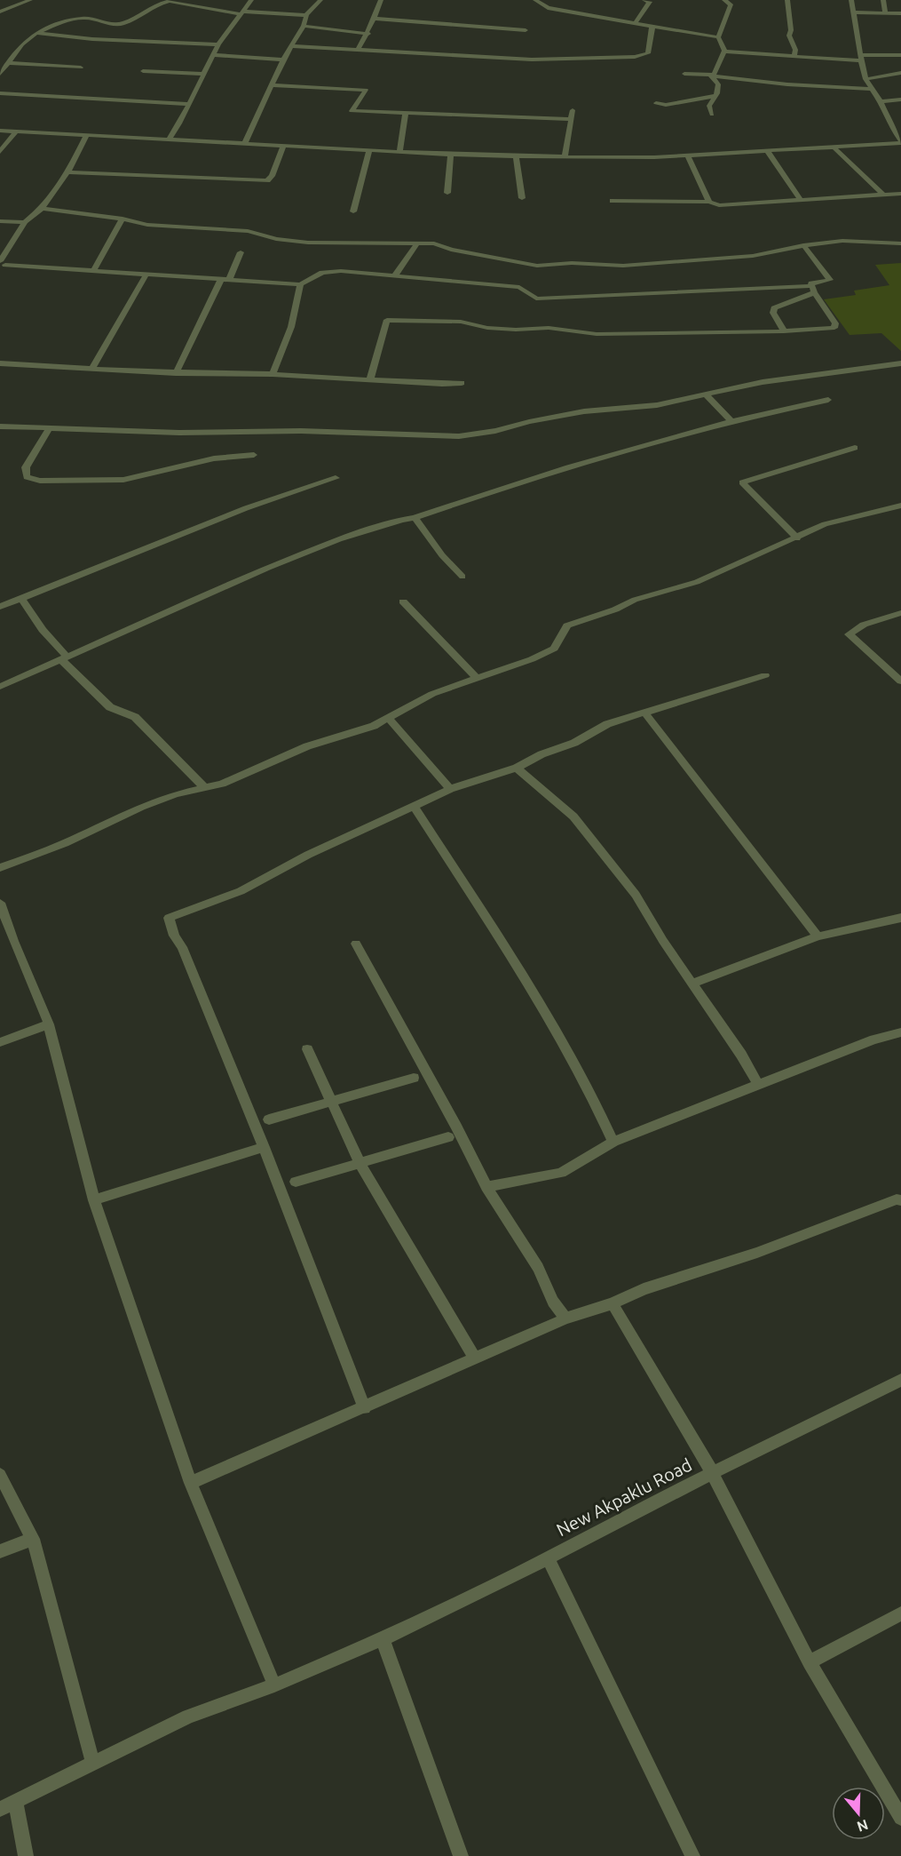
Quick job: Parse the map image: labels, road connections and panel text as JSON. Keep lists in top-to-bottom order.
{
  "streets": {
    "street": ["New Akpaklu Road"]
  },
  "north": "bottom"
}
